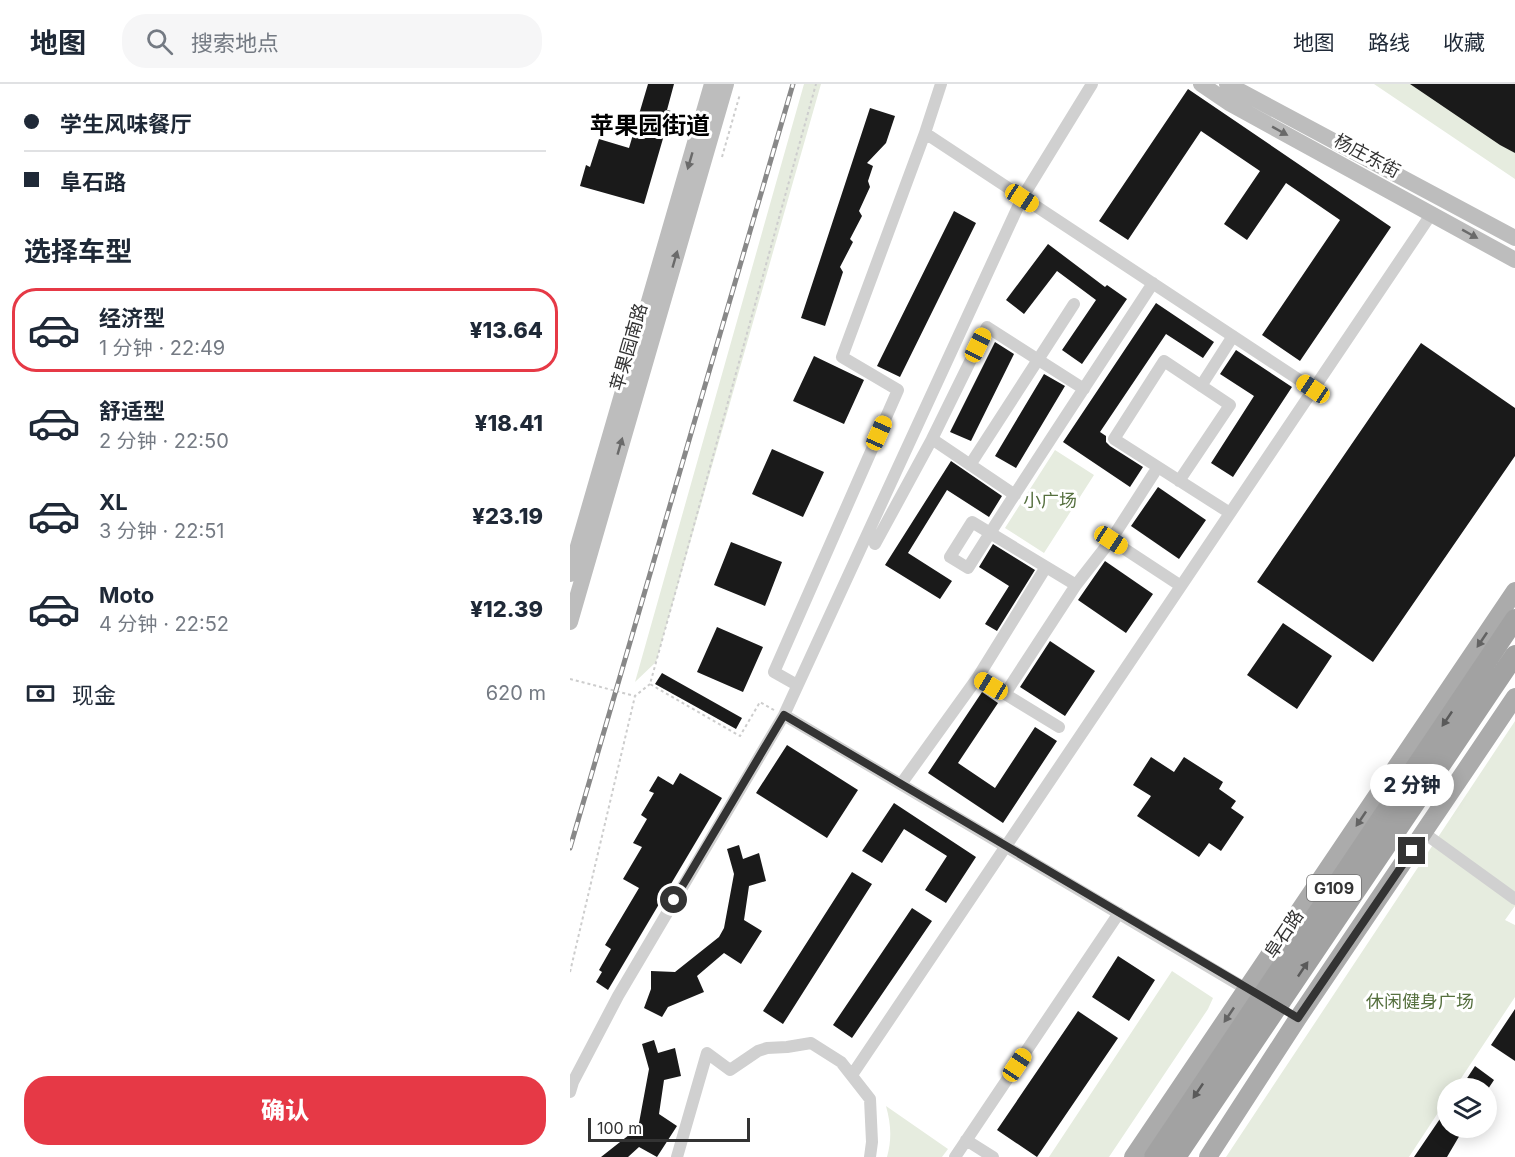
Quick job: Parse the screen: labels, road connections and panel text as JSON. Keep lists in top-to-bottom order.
{
  "streets": {
    "highway": ["G109", "阜石路"],
    "main road": ["杨庄东街", "苹果园南路"]
  },
  "districts": ["苹果园街道"],
  "parks": ["小广场", "休闲健身广场"],
  "scale_bar": "100 m",
  "page": {
    "header": "地图",
    "search": "搜索地点",
    "nav": ["地图", "路线", "收藏"],
    "banner": ["学生风味餐厅", "阜石路"],
    "heading": "选择车型",
    "list": [
      {
        "name": "经济型",
        "note": "1 分钟 · 22:49",
        "value": "¥13.64"
      },
      {
        "name": "舒适型",
        "note": "2 分钟 · 22:50",
        "value": "¥18.41"
      },
      {
        "name": "XL",
        "note": "3 分钟 · 22:51",
        "value": "¥23.19"
      },
      {
        "name": "Moto",
        "note": "4 分钟 · 22:52",
        "value": "¥12.39"
      }
    ],
    "pay": ["现金", "620 m"],
    "bubble": "2 分钟",
    "buttons": "确认",
    "scale": "100 m"
  }
}
